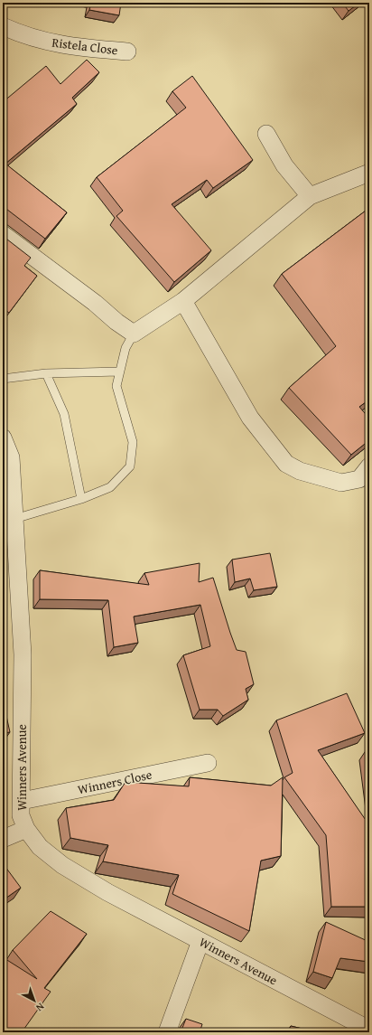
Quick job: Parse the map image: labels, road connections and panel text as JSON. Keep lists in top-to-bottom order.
{
  "streets": {
    "street": ["Ristela Close", "Winners Avenue", "Winners Close"]
  },
  "crossings": [
    ["Winners Avenue", "Winners Close"]
  ],
  "north": "bottom right"
}
